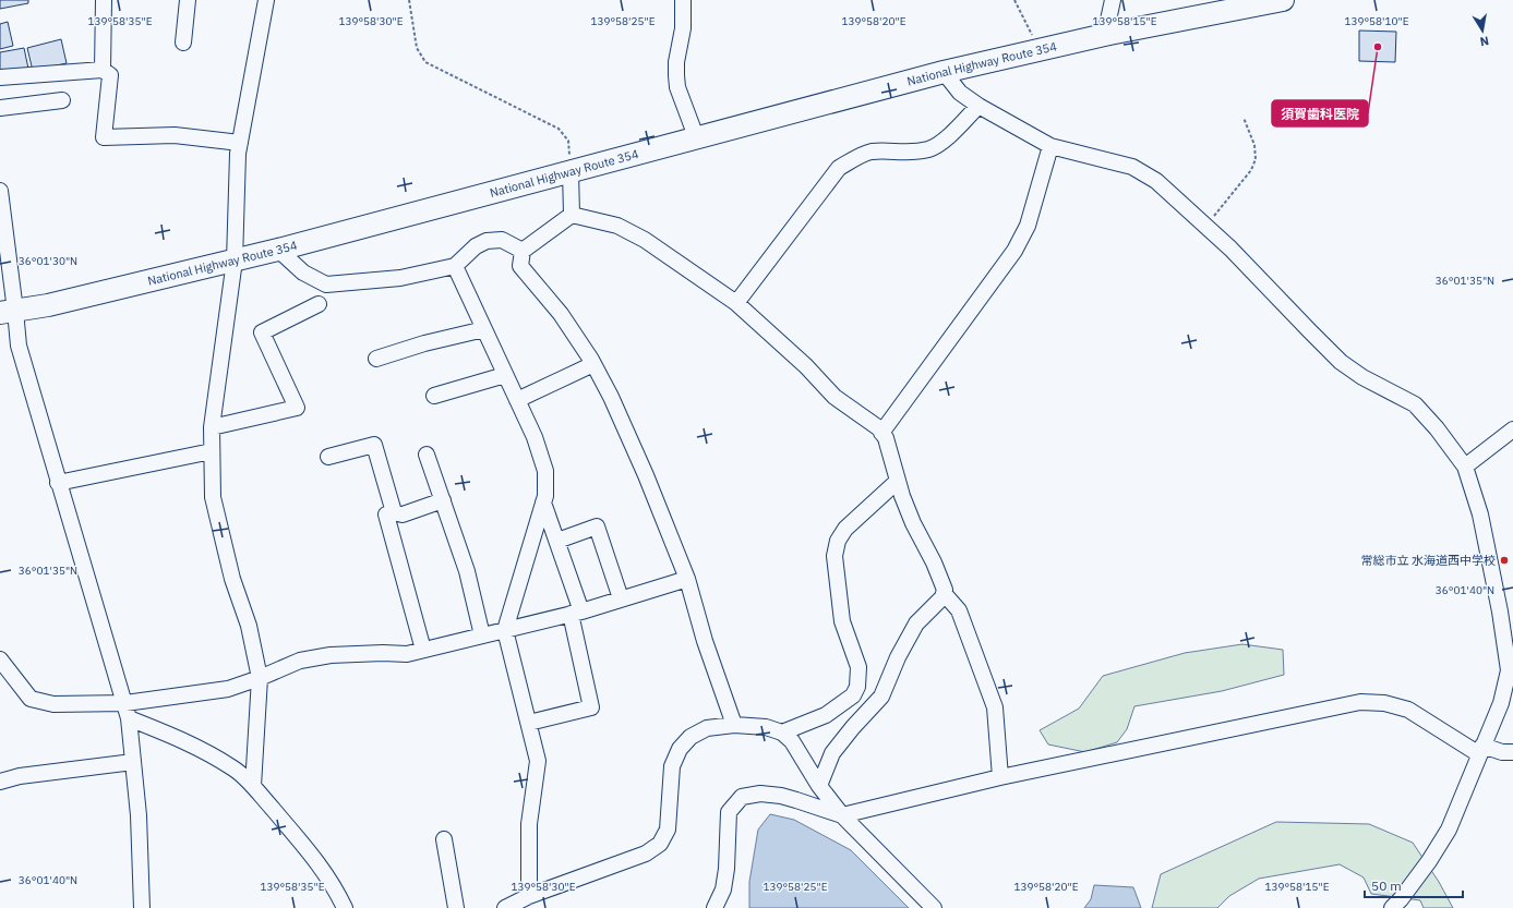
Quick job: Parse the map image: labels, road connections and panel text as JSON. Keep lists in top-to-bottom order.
{
  "streets": {
    "highway": ["National Highway Route 354"]
  },
  "places": ["須賀歯科医院", "常総市立 水海道西中学校"],
  "scale_bar": "50 m",
  "north": "bottom",
  "coordinates": [
    "139°58'35\"E",
    "139°58'30\"E",
    "139°58'25\"E",
    "139°58'20\"E",
    "139°58'15\"E",
    "139°58'10\"E",
    "36°01'30\"N",
    "36°01'35\"N",
    "36°01'40\"N"
  ]
}
